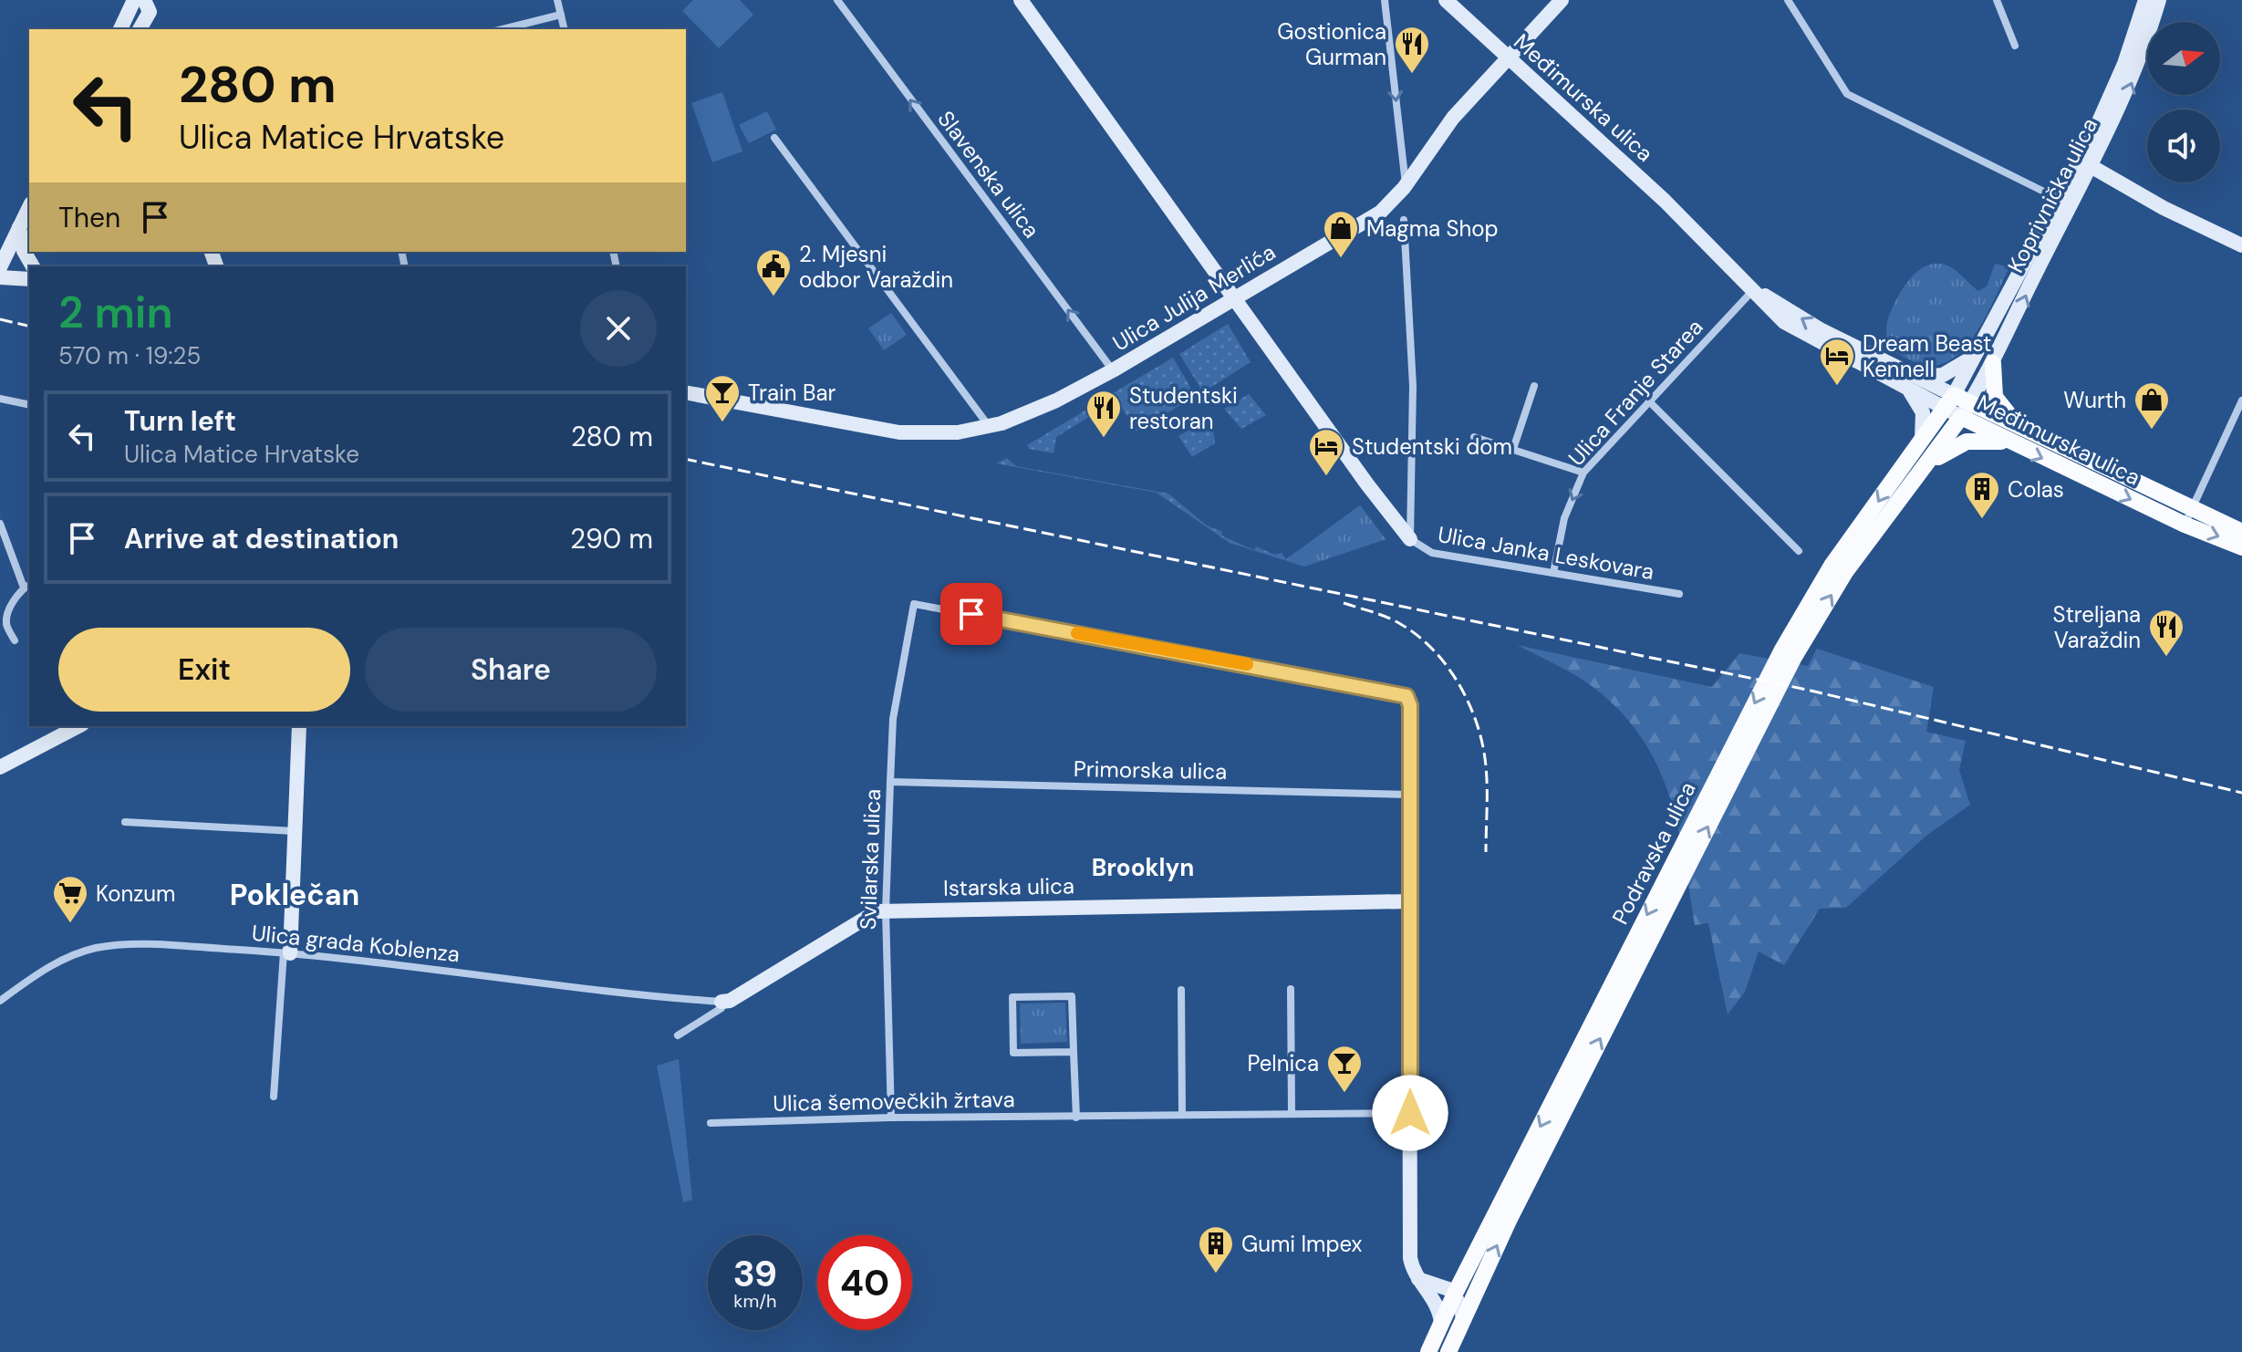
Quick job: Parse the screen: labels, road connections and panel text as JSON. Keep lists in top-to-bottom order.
{
  "streets": {
    "main road": [
      "Međimurska ulica",
      "Koprivnička ulica",
      "Ulica Julija Merlića",
      "Podravska ulica",
      "Istarska ulica"
    ],
    "street": [
      "Slavenska ulica",
      "Ulica Franje Starea",
      "Ulica Janka Leskovara",
      "Primorska ulica",
      "Svilarska ulica",
      "Ulica grada Koblenza",
      "Ulica šemovečkih žrtava"
    ]
  },
  "crossings": [
    ["Međimurska ulica", "Koprivnička ulica"],
    ["Međimurska ulica", "Ulica Julija Merlića"],
    ["Međimurska ulica", "Ulica Franje Starea"],
    ["Međimurska ulica", "Podravska ulica"],
    ["Slavenska ulica", "Ulica Julija Merlića"],
    ["Koprivnička ulica", "Podravska ulica"],
    ["Ulica Franje Starea", "Ulica Janka Leskovara"],
    ["Primorska ulica", "Svilarska ulica"],
    ["Svilarska ulica", "Istarska ulica"],
    ["Svilarska ulica", "Ulica šemovečkih žrtava"],
    ["Istarska ulica", "Ulica grada Koblenza"]
  ],
  "one_way": ["Slavenska ulica"],
  "districts": ["Brooklyn", "Poklečan"],
  "places": {
    "restaurant": ["Gostionica Gurman", "Studentski restoran", "Streljana Varaždin"],
    "shop": ["Magma Shop", "Wurth"],
    "public building": ["2. Mjesni odbor Varaždin"],
    "hotel": ["Dream Beast Kennell", "Studentski dom"],
    "bar": ["Train Bar", "Pelnica"],
    "building": ["Colas", "Gumi Impex"],
    "supermarket": ["Konzum"]
  },
  "north": "right",
  "page": {
    "turn": ["280 m", "Ulica Matice Hrvatske"],
    "then": "Then",
    "heading": ["2 min", "570 m · 19:25"],
    "list": [
      {
        "name": "Turn left",
        "note": "Ulica Matice Hrvatske",
        "value": "280 m"
      },
      {
        "name": "Arrive at destination",
        "value": "290 m"
      }
    ],
    "buttons": ["Exit", "Share"],
    "speed": "39 km/h",
    "limit": "40"
  }
}
